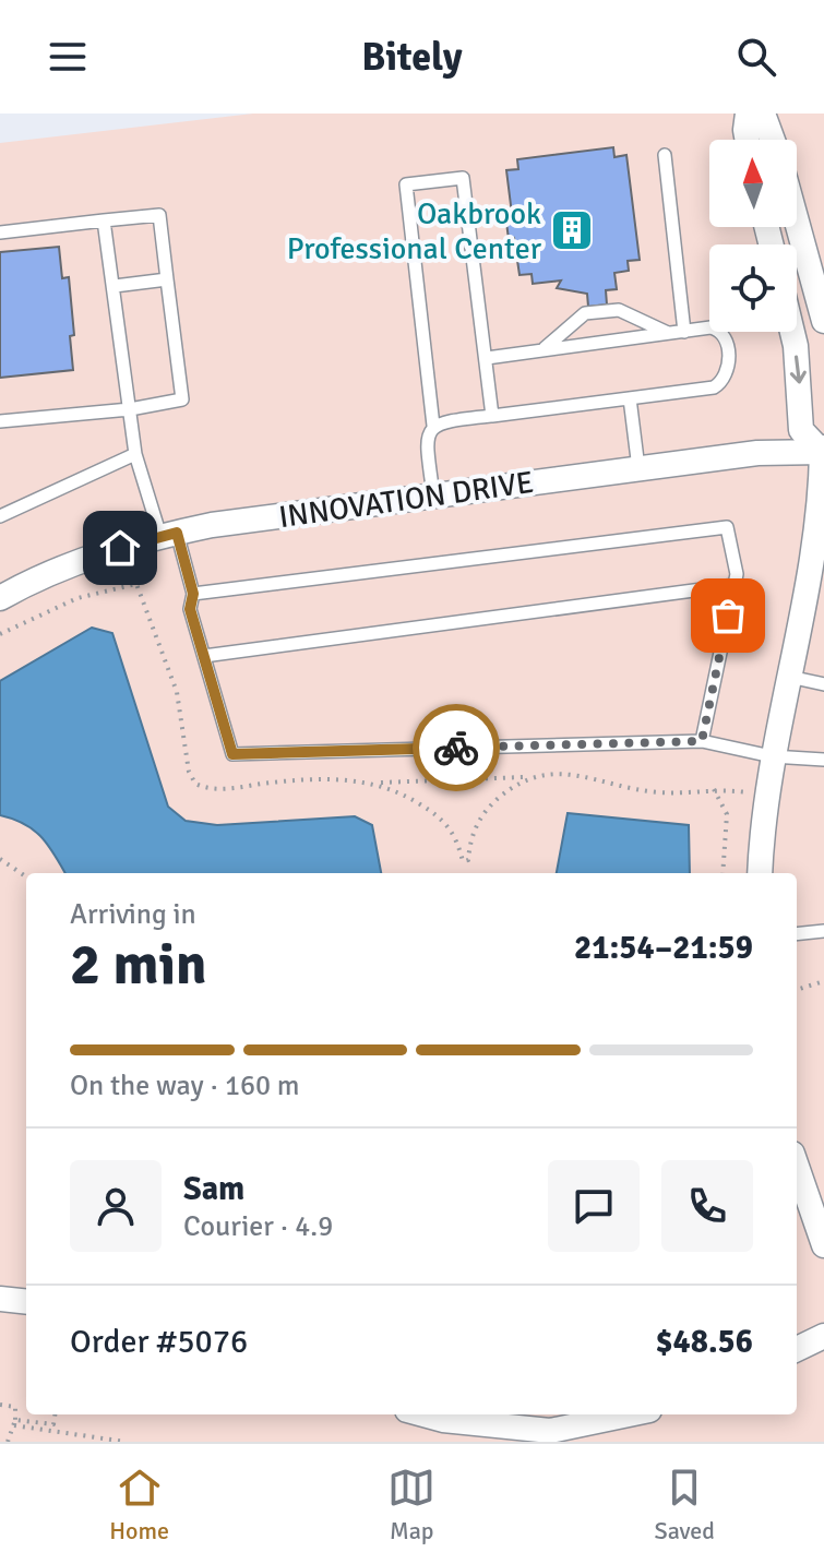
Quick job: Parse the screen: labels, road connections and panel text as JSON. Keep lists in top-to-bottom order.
{
  "streets": {
    "street": ["INNOVATION DRIVE"]
  },
  "places": {
    "building": ["Oakbrook Professional Center"]
  },
  "north": "top",
  "page": {
    "header": "Bitely",
    "heading": ["2 min", "Arriving in", "21:54–21:59"],
    "panel": [
      "Sam",
      "Courier · 4.9",
      "Order #5076",
      "$48.56"
    ],
    "bar": "On the way · 160 m",
    "tabs": ["Home", "Map", "Saved"]
  }
}
